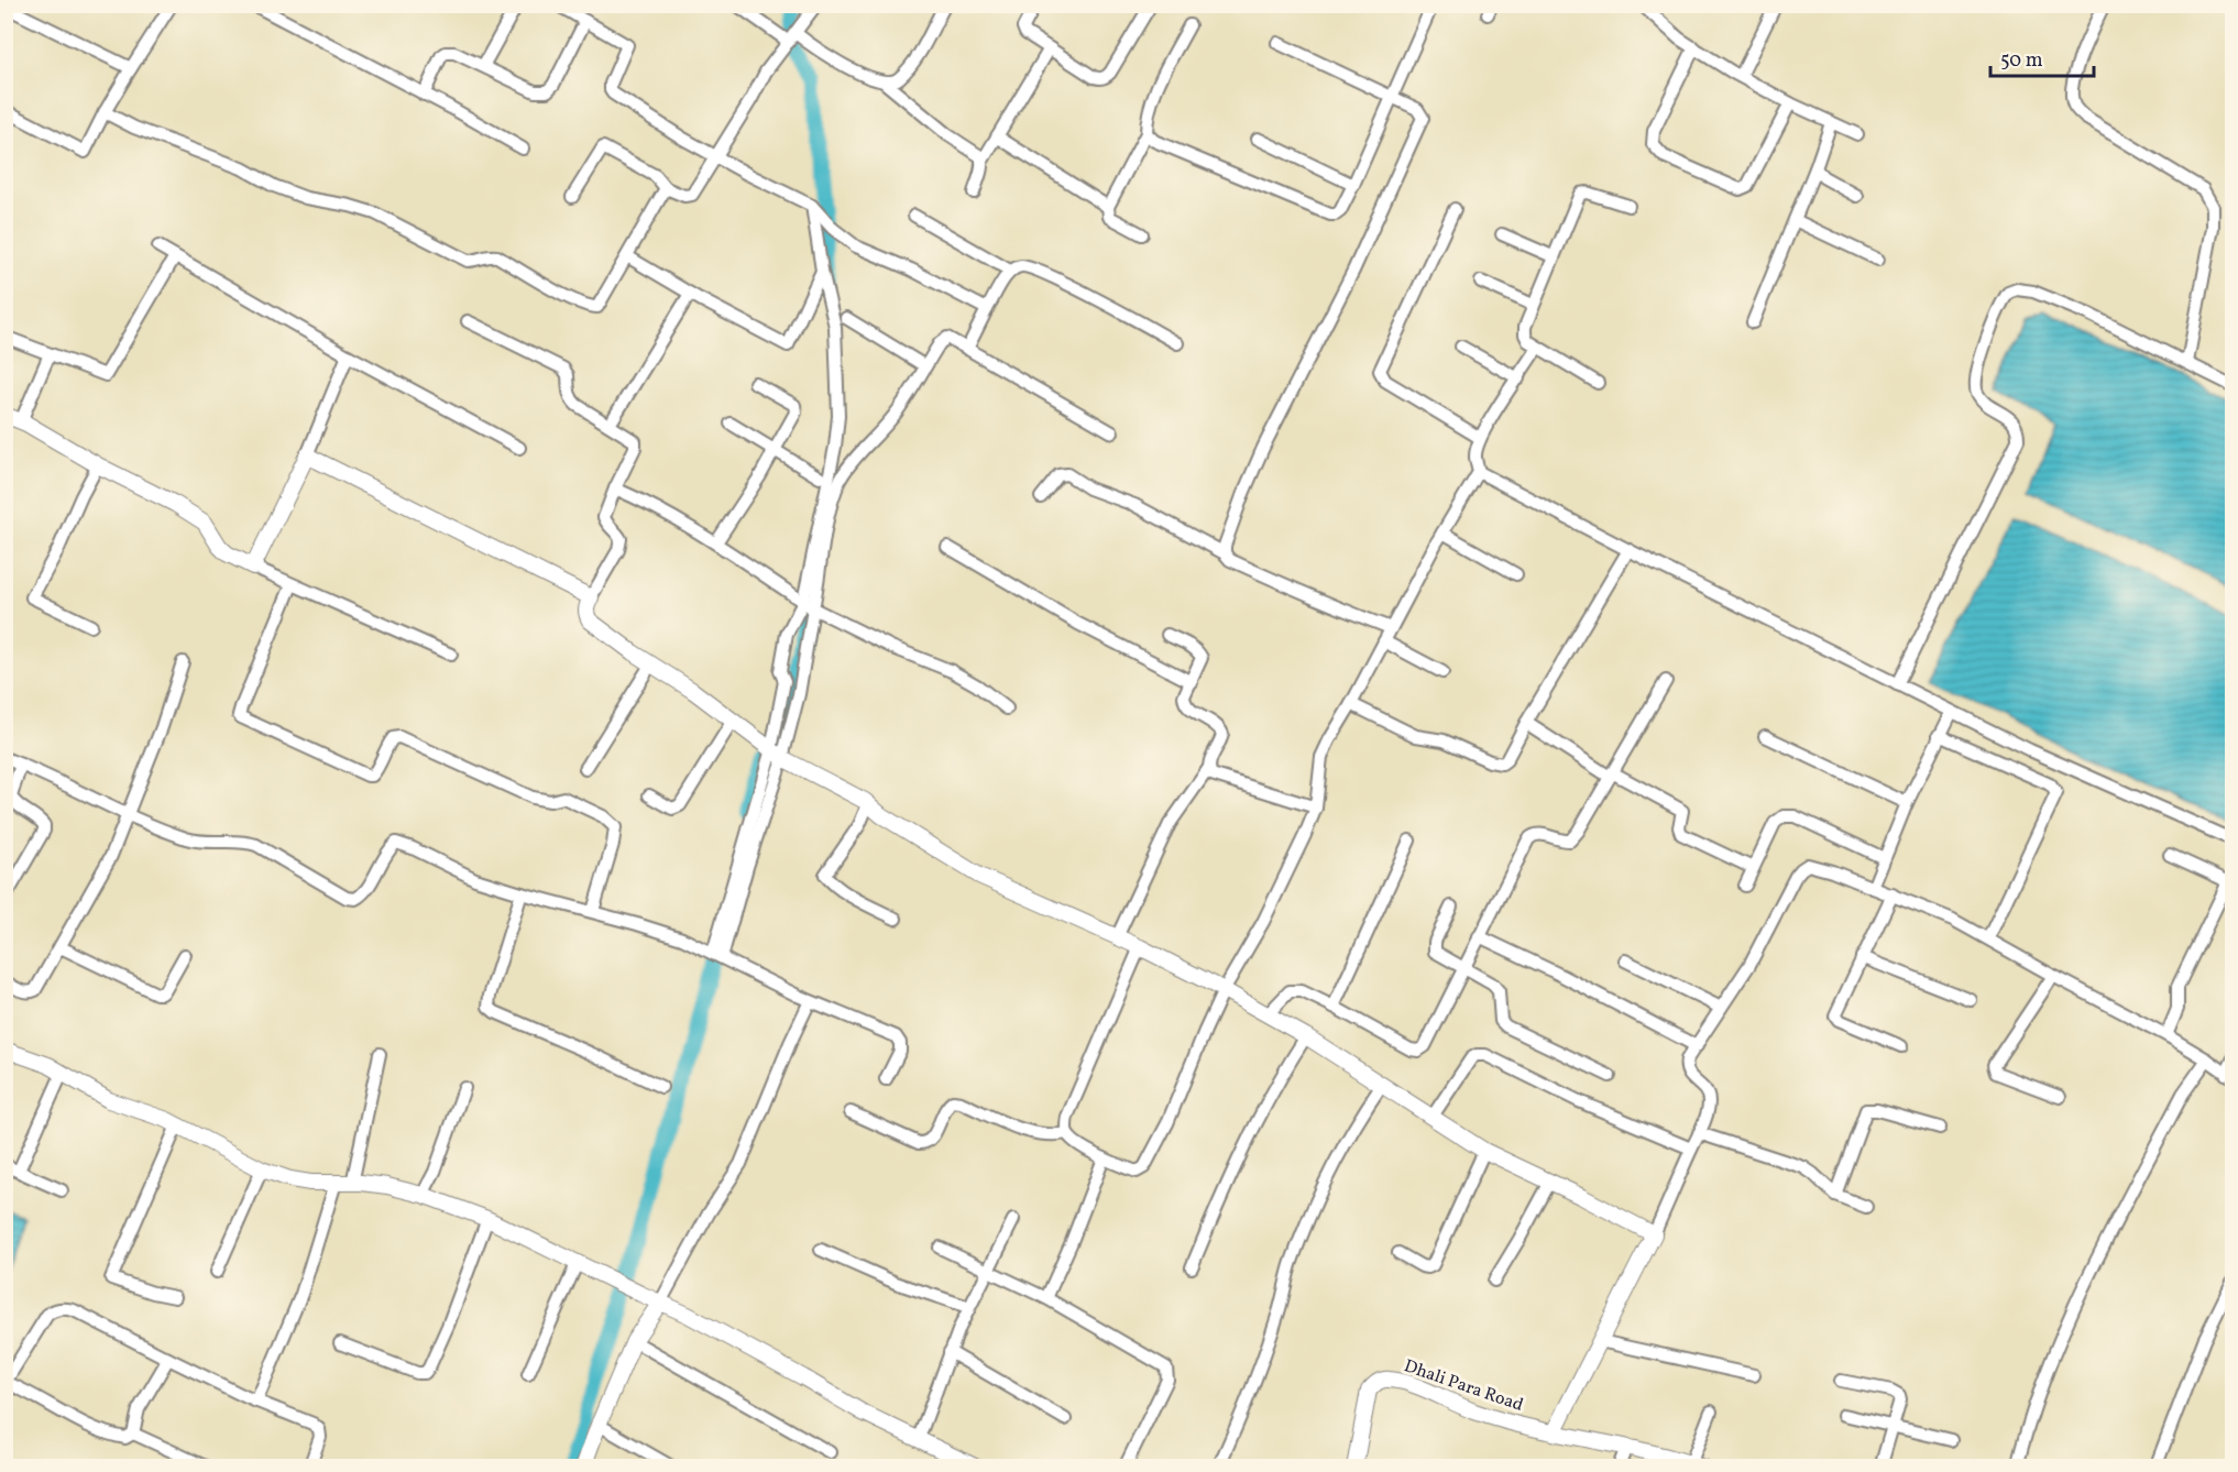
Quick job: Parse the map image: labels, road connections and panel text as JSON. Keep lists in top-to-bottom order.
{
  "streets": {
    "street": ["Dhali Para Road"]
  },
  "scale_bar": "50 m"
}
